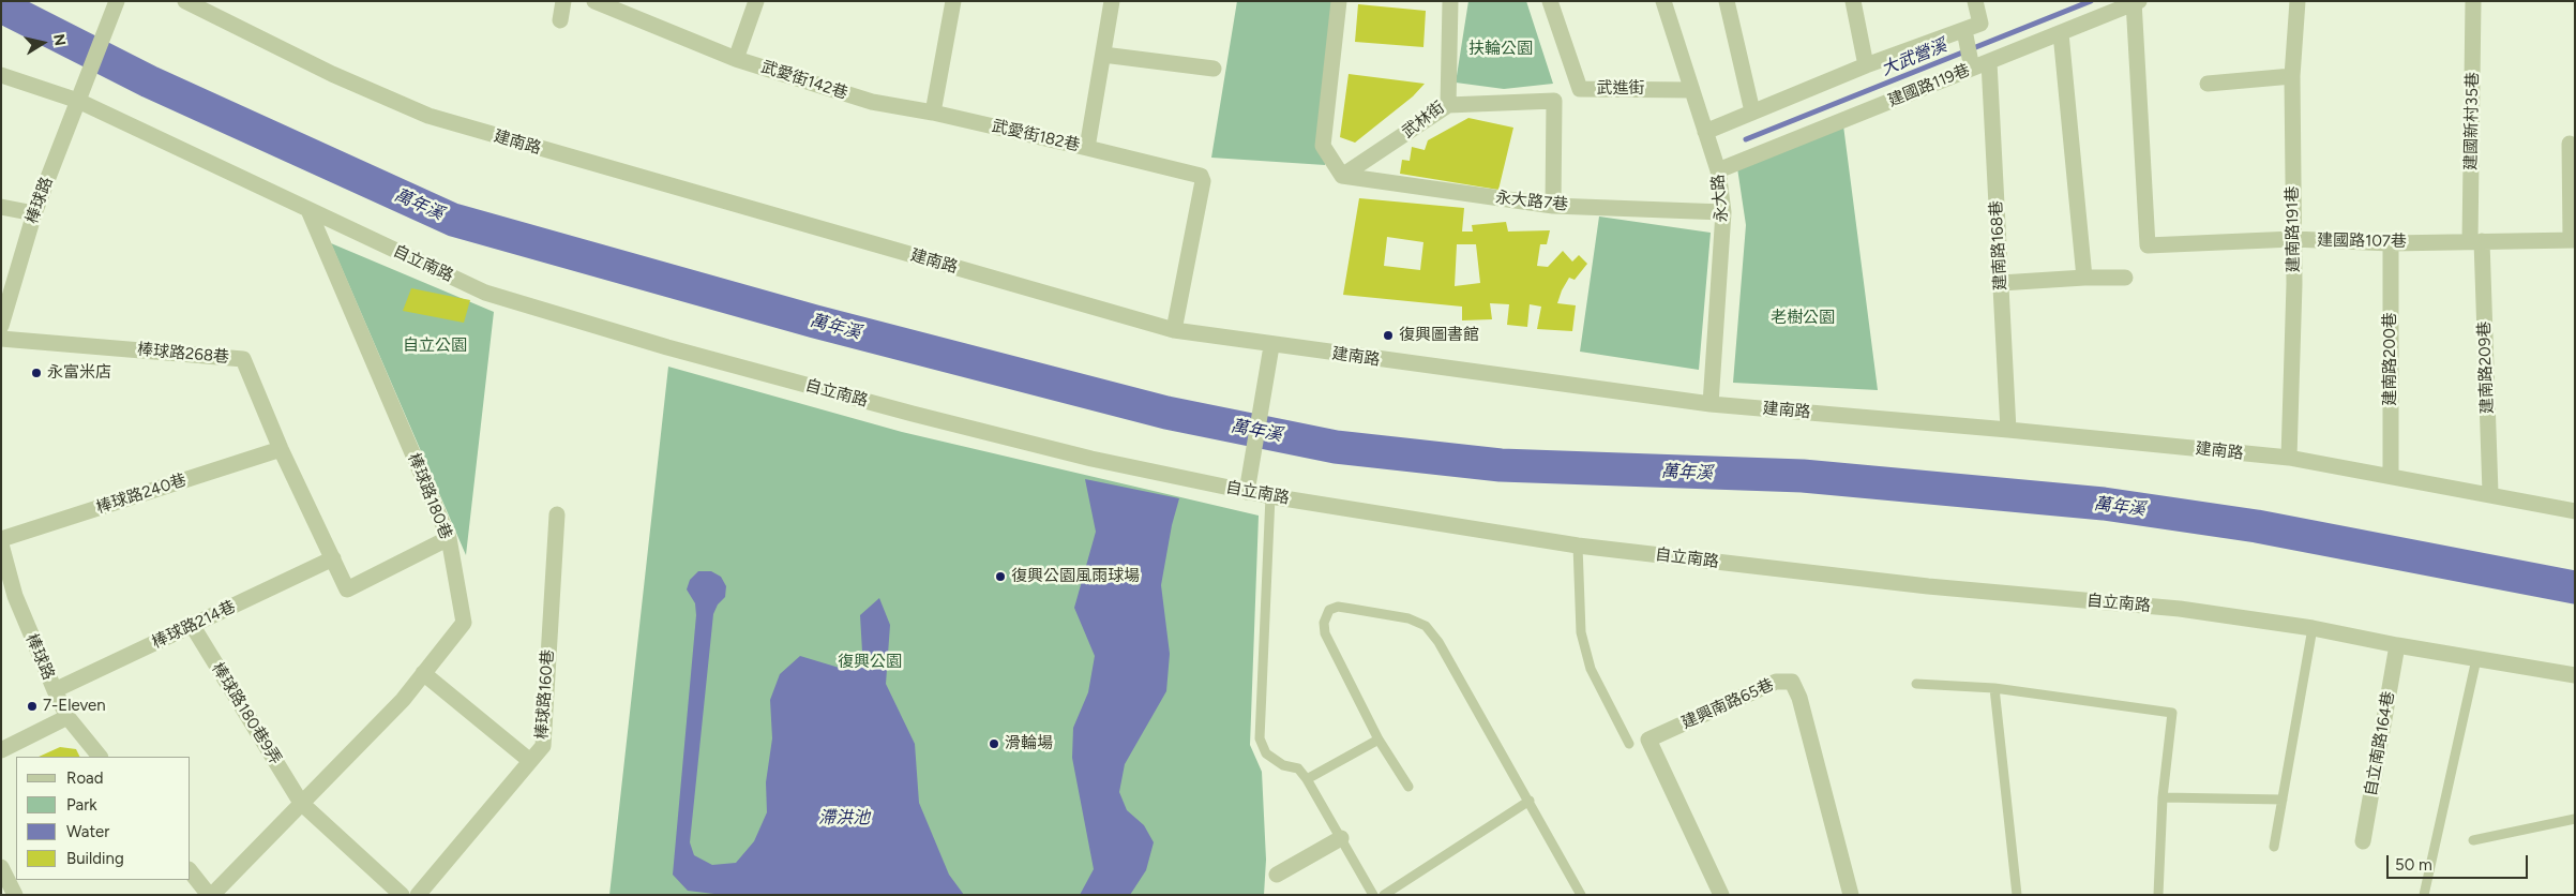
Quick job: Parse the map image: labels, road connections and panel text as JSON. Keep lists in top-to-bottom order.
{
  "streets": {
    "street": [
      "武愛街142巷",
      "建國路119巷",
      "武進街",
      "武林街",
      "建國新村35巷",
      "武愛街182巷",
      "建南路",
      "永大路",
      "棒球路",
      "永大路7巷",
      "建南路191巷",
      "建國路107巷",
      "建南路168巷",
      "自立南路",
      "棒球路268巷",
      "建南路200巷",
      "建南路209巷",
      "棒球路240巷",
      "棒球路180巷",
      "棒球路214巷",
      "棒球路160巷",
      "建興南路65巷",
      "棒球路180巷9弄",
      "自立南路164巷"
    ]
  },
  "crossings": [
    ["武愛街142巷", "武愛街182巷"],
    ["建國路119巷", "永大路"],
    ["建國路119巷", "建國路107巷"],
    ["建國路119巷", "建南路168巷"],
    ["武進街", "永大路"],
    ["武林街", "永大路7巷"],
    ["建國新村35巷", "建國路107巷"],
    ["建國新村35巷", "建南路209巷"],
    ["建南路", "永大路"],
    ["建南路", "建南路191巷"],
    ["建南路", "建南路168巷"],
    ["建南路", "建南路200巷"],
    ["建南路", "建南路209巷"],
    ["永大路", "永大路7巷"],
    ["棒球路", "自立南路"],
    ["棒球路", "棒球路214巷"],
    ["建南路191巷", "建國路107巷"],
    ["建國路107巷", "建南路200巷"],
    ["建國路107巷", "建南路209巷"],
    ["自立南路", "棒球路180巷"],
    ["自立南路", "自立南路164巷"],
    ["棒球路268巷", "棒球路240巷"],
    ["棒球路268巷", "棒球路180巷"],
    ["棒球路268巷", "棒球路214巷"],
    ["棒球路180巷", "棒球路180巷9弄"],
    ["棒球路214巷", "棒球路180巷9弄"]
  ],
  "water": ["大武營溪", "萬年溪", "滯洪池"],
  "parks": [
    "扶輪公園",
    "老樹公園",
    "自立公園",
    "復興公園"
  ],
  "places": [
    "復興圖書館",
    "永富米店",
    "復興公園風雨球場",
    "7-Eleven",
    "滑輪場"
  ],
  "legend": [
    "Road",
    "Park",
    "Water",
    "Building"
  ],
  "scale_bar": "50 m",
  "north": "right"
}
